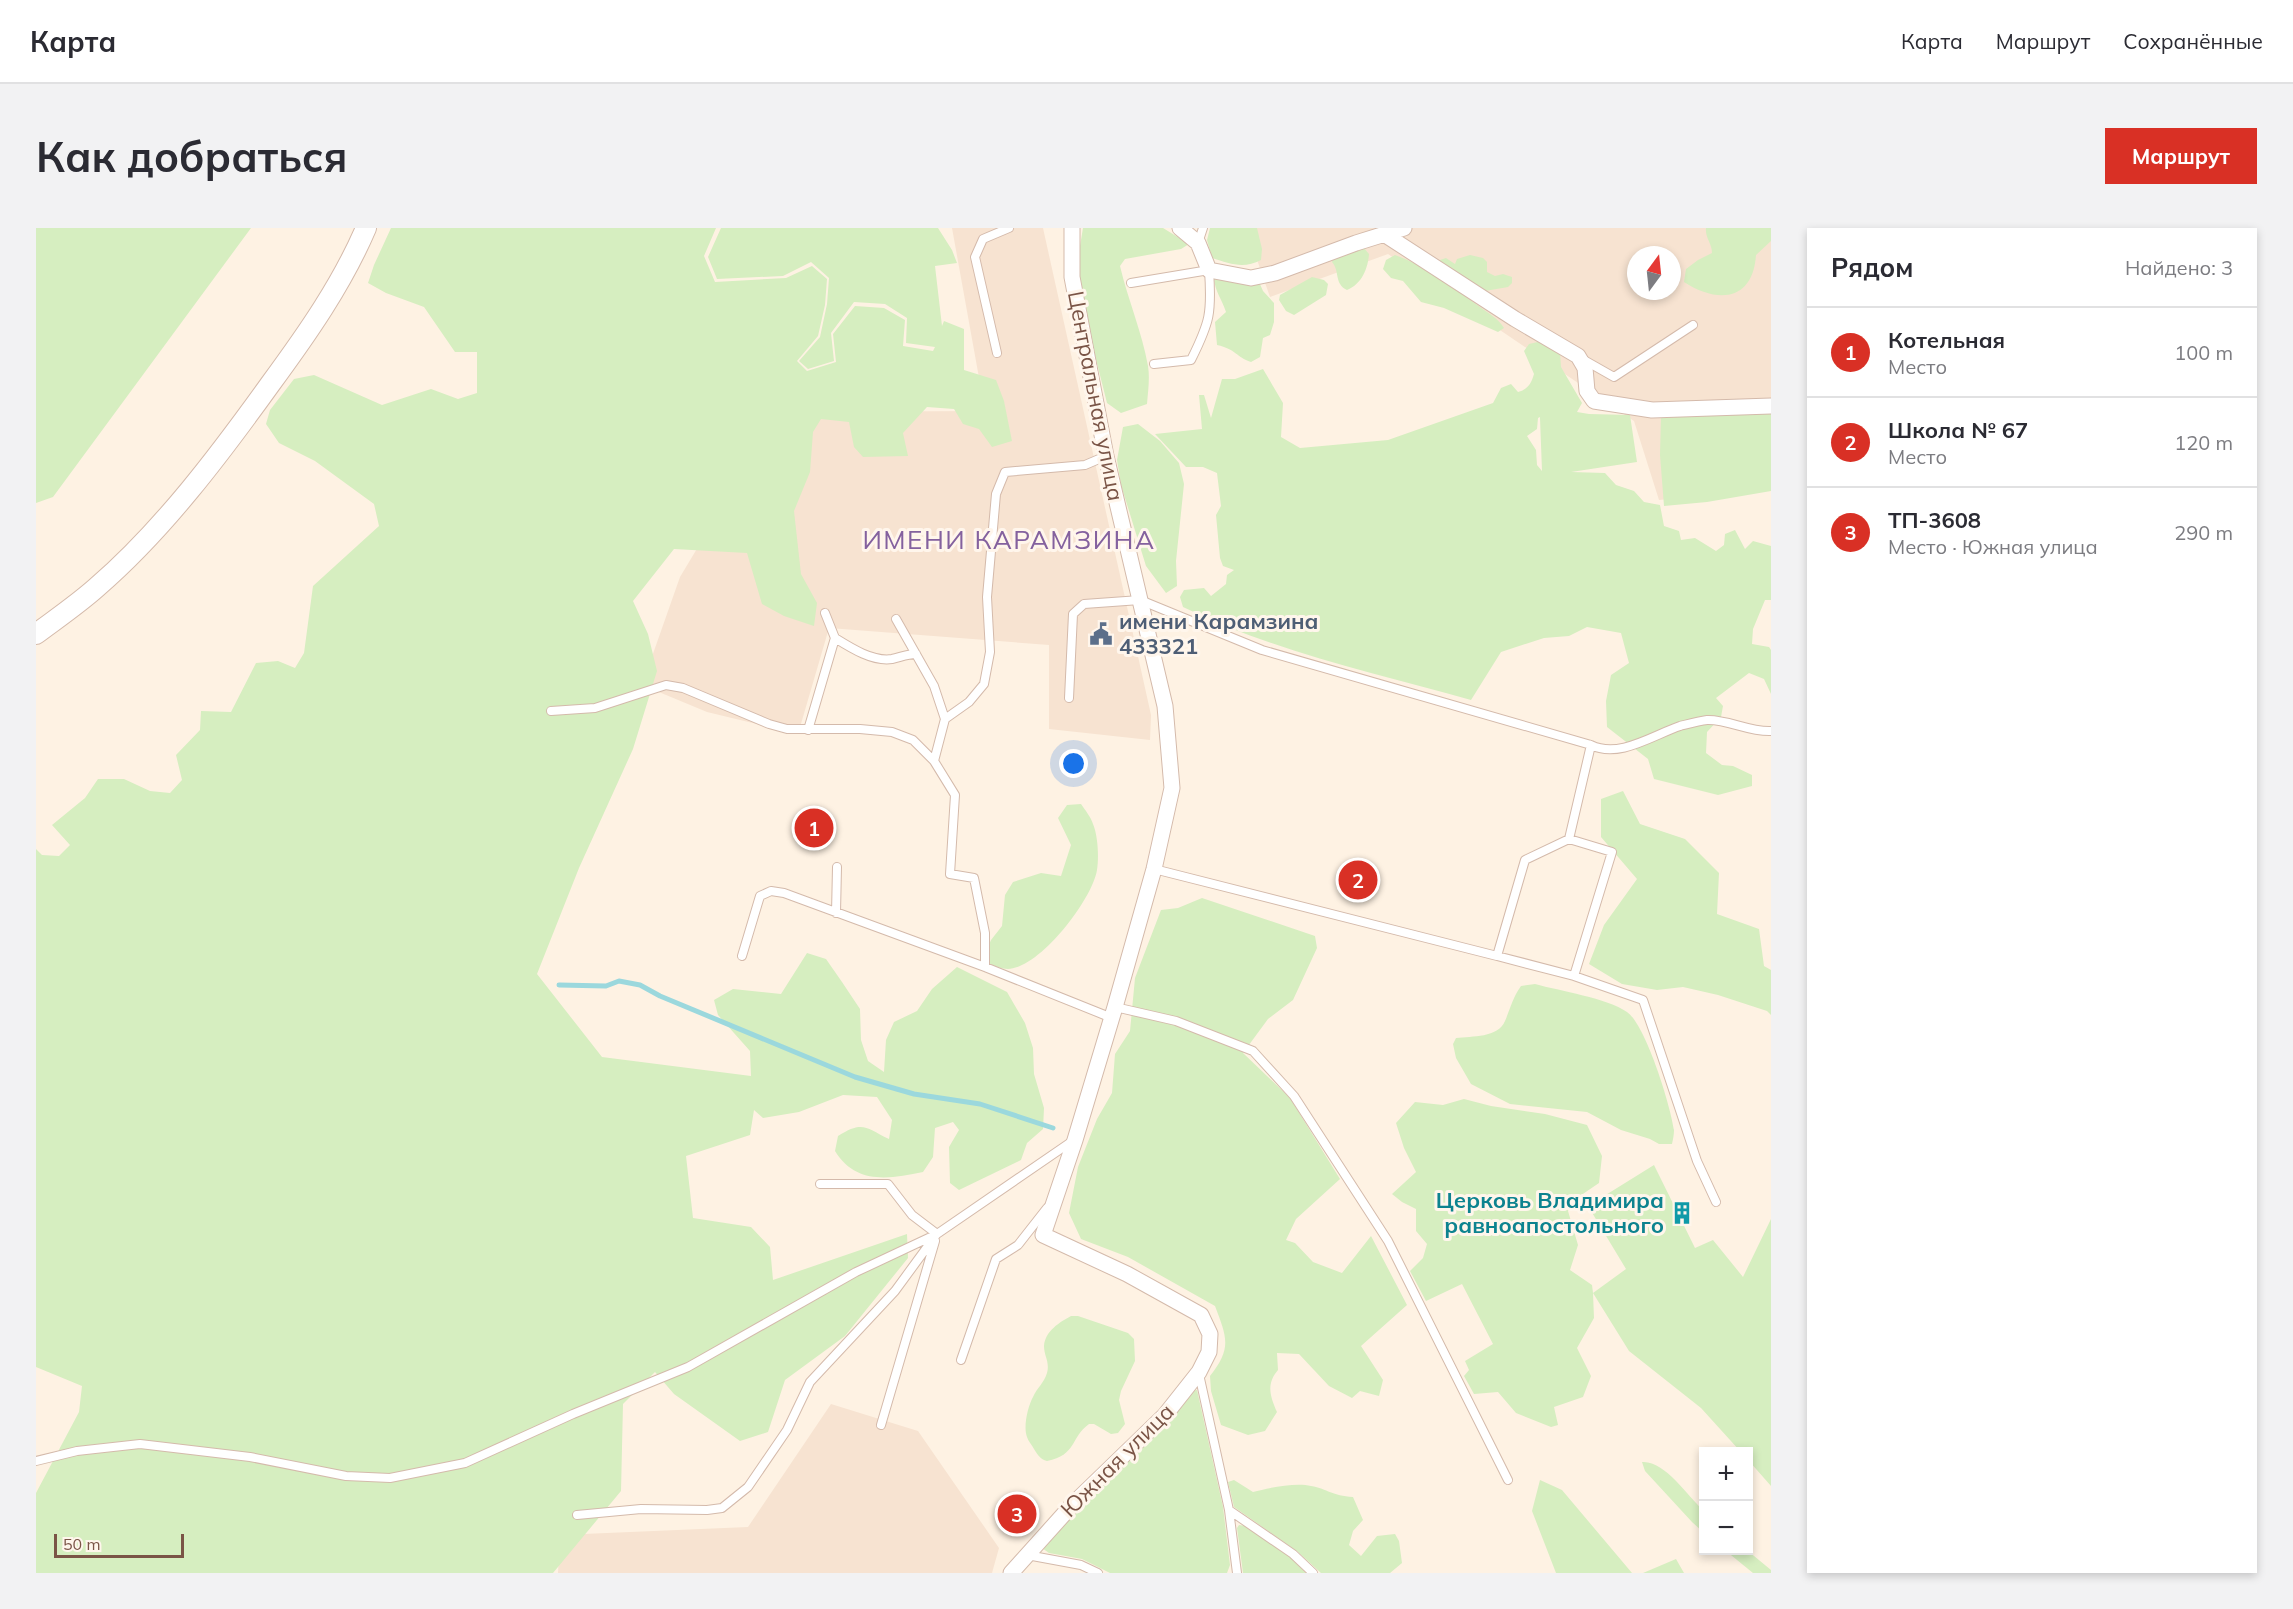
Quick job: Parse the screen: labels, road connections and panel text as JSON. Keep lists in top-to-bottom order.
{
  "streets": {
    "street": ["Центральная улица", "Южная улица"]
  },
  "crossings": [
    ["Центральная улица", "Южная улица"]
  ],
  "districts": ["ИМЕНИ КАРАМЗИНА"],
  "places": {
    "public building": ["имени Карамзина 433321"],
    "building": ["Церковь Владимира равноапостольного"]
  },
  "scale_bar": "50 m",
  "north": "top",
  "page": {
    "header": "Карта",
    "nav": ["Карта", "Маршрут", "Сохранённые"],
    "buttons": "Маршрут",
    "title": "Как добраться",
    "heading": ["Рядом", "Найдено: 3"],
    "list": [
      {
        "mark": "1",
        "name": "Котельная",
        "note": "Место",
        "value": "100 m"
      },
      {
        "mark": "2",
        "name": "Школа № 67",
        "note": "Место",
        "value": "120 m"
      },
      {
        "mark": "3",
        "name": "ТП-3608",
        "note": "Место · Южная улица",
        "value": "290 m"
      }
    ],
    "pins": ["1", "2", "3"],
    "map_buttons": ["+", "−"],
    "scale": "50 m"
  }
}
